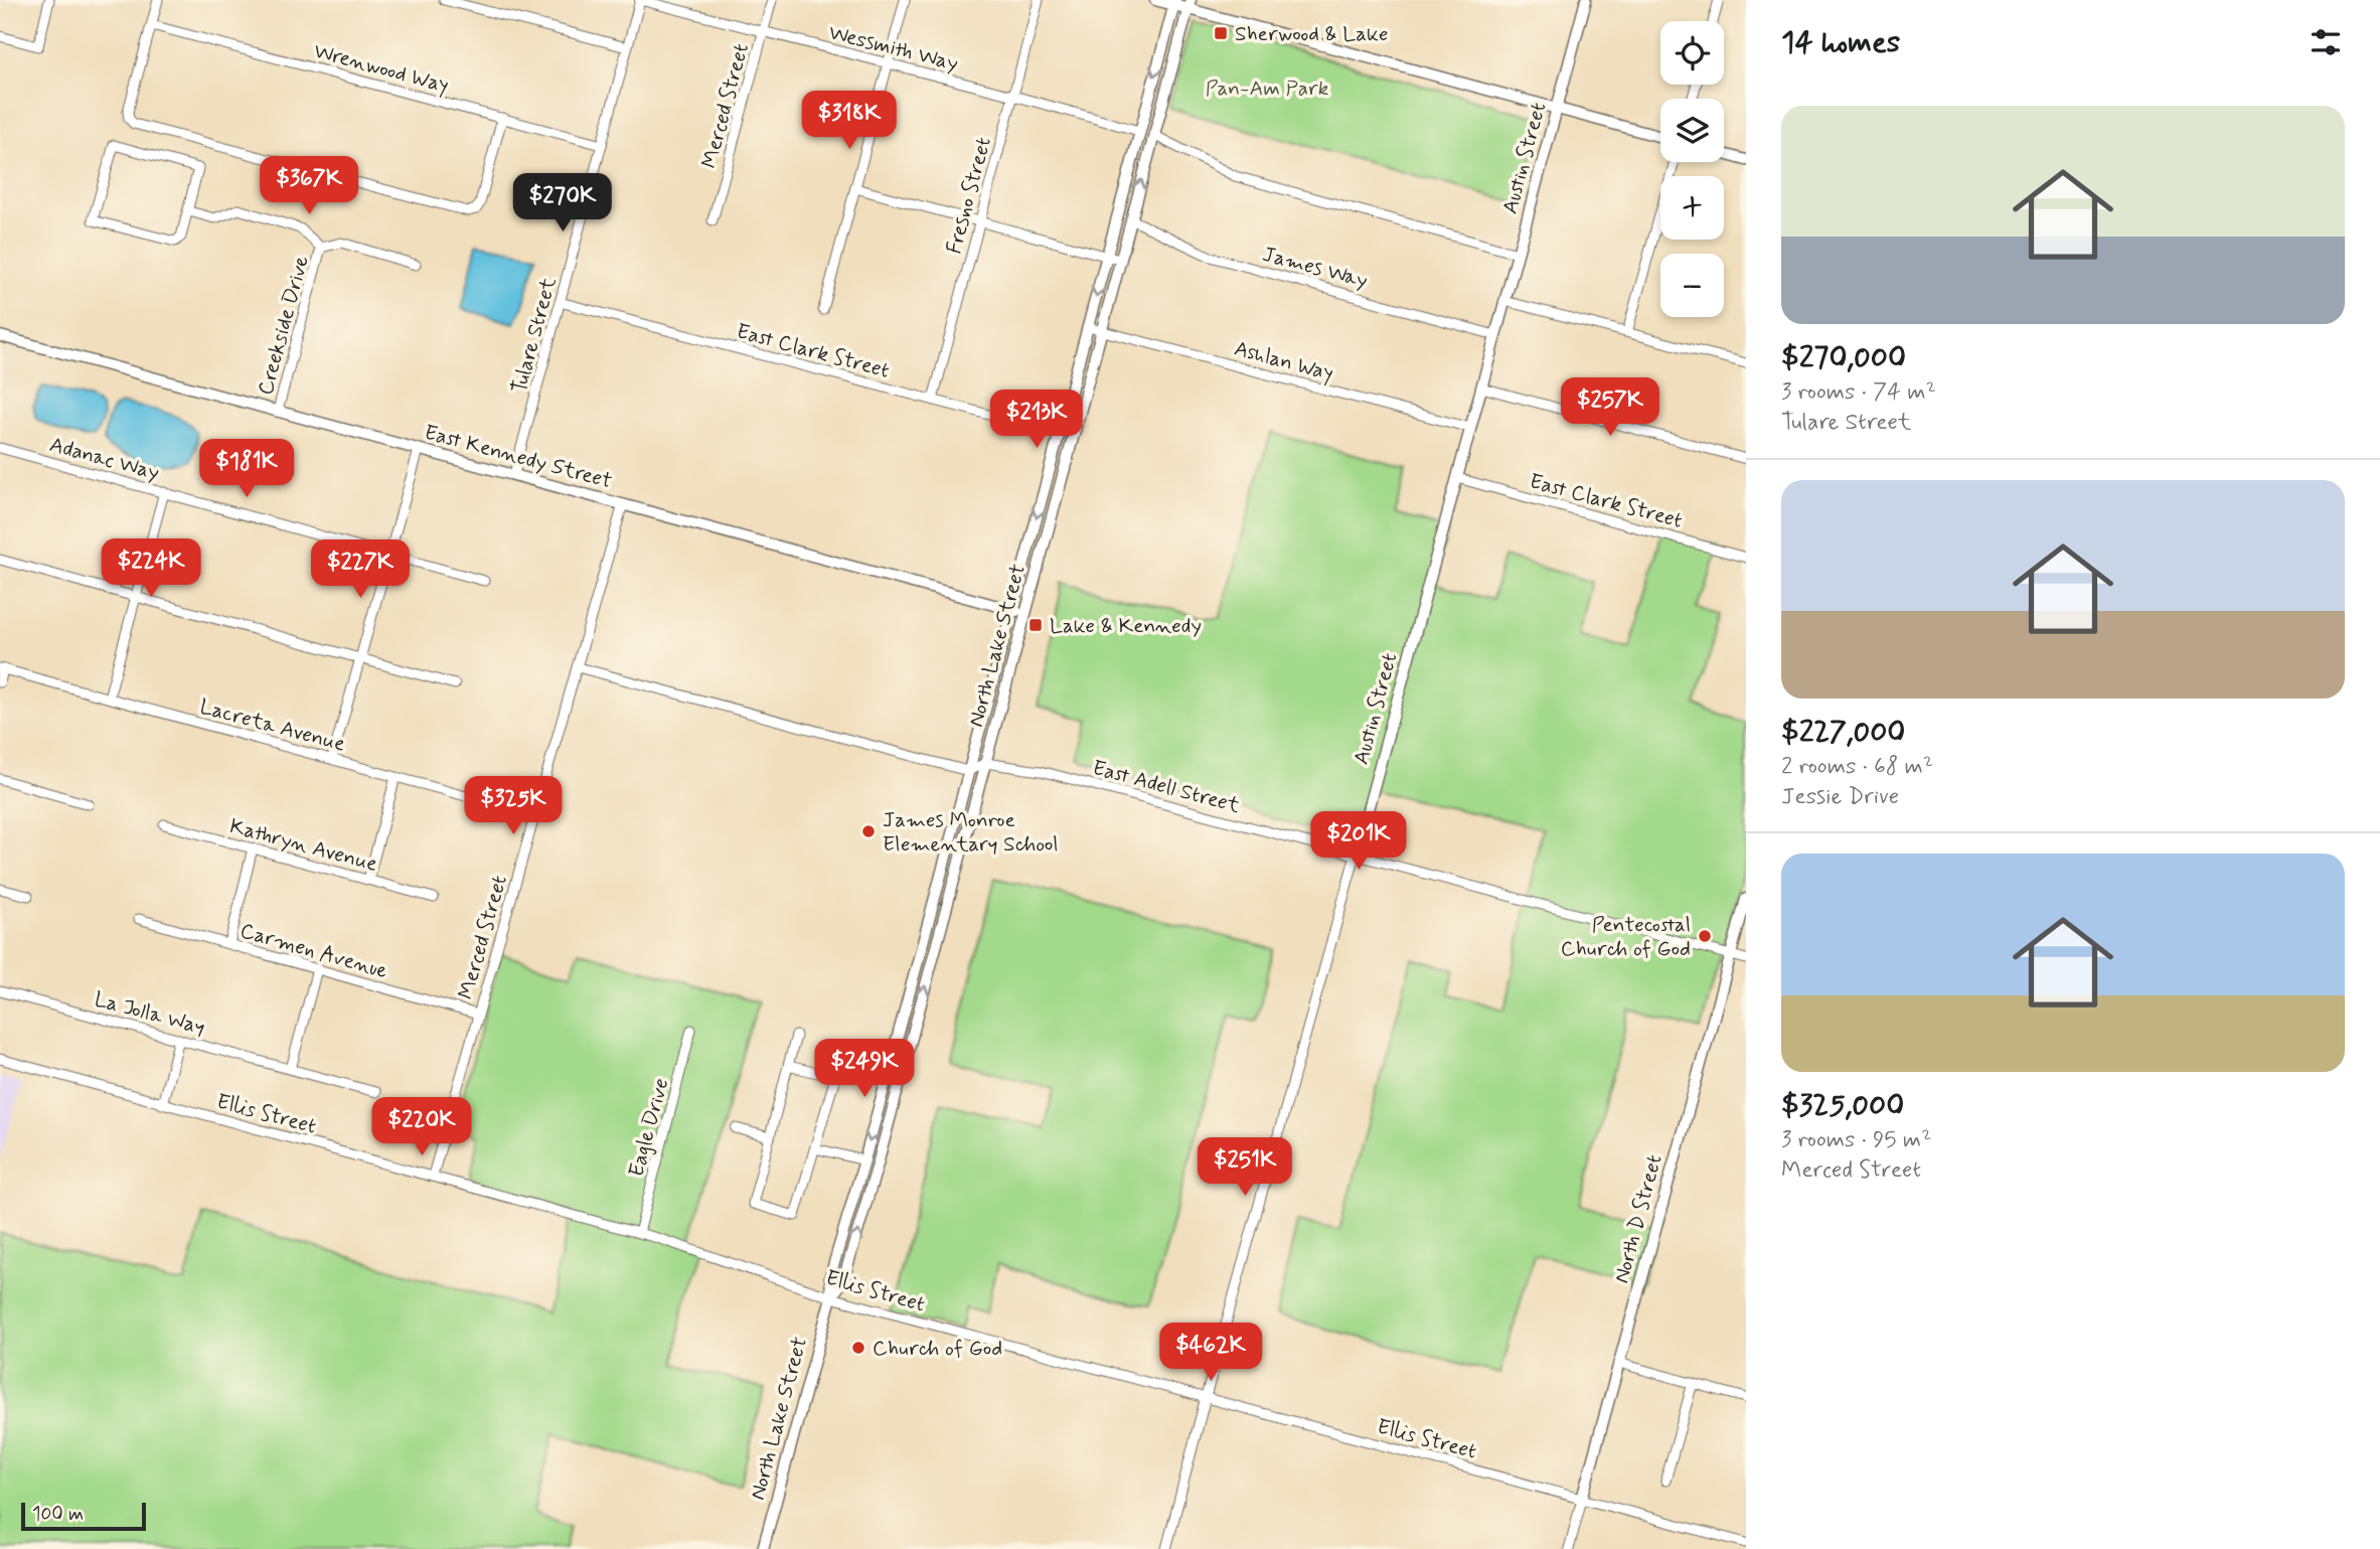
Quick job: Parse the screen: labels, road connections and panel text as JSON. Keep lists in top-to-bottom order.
{
  "streets": {
    "street": [
      "Wessmith Way",
      "Wrenwood Way",
      "Merced Street",
      "Austin Street",
      "Fresno Street",
      "James Way",
      "Creekside Drive",
      "Tulare Street",
      "East Clark Street",
      "Ashlan Way",
      "East Kennedy Street",
      "Adanac Way",
      "North Lake Street",
      "Lacreta Avenue",
      "East Adell Street",
      "Kathryn Avenue",
      "Carmen Avenue",
      "La Jolla Way",
      "Ellis Street",
      "Eagle Drive",
      "North D Street"
    ]
  },
  "crossings": [
    ["Wessmith Way", "Merced Street"],
    ["Wessmith Way", "Fresno Street"],
    ["Wessmith Way", "Tulare Street"],
    ["Wessmith Way", "North Lake Street"],
    ["Wrenwood Way", "Tulare Street"],
    ["Merced Street", "East Kennedy Street"],
    ["Merced Street", "Lacreta Avenue"],
    ["Merced Street", "Carmen Avenue"],
    ["Merced Street", "Ellis Street"],
    ["Austin Street", "James Way"],
    ["Austin Street", "East Clark Street"],
    ["Austin Street", "Ashlan Way"],
    ["Austin Street", "East Adell Street"],
    ["Austin Street", "Ellis Street"],
    ["Fresno Street", "East Clark Street"],
    ["James Way", "North Lake Street"],
    ["Creekside Drive", "East Kennedy Street"],
    ["Tulare Street", "East Clark Street"],
    ["Tulare Street", "East Kennedy Street"],
    ["East Clark Street", "North Lake Street"],
    ["Ashlan Way", "North Lake Street"],
    ["East Kennedy Street", "North Lake Street"],
    ["North Lake Street", "East Adell Street"],
    ["North Lake Street", "Ellis Street"],
    ["East Adell Street", "North D Street"],
    ["Ellis Street", "Eagle Drive"],
    ["Ellis Street", "North D Street"]
  ],
  "parks": ["Pan-Am Park"],
  "places": {
    "transit": ["Sherwood & Lake", "Lake & Kennedy"],
    "other": ["James Monroe Elementary School", "Pentecostal Church of God", "Church of God"]
  },
  "scale_bar": "100 m",
  "page": {
    "heading": "14 homes",
    "map_buttons": ["+", "−"],
    "list": [
      {
        "name": "$270,000",
        "note": "3 rooms · 74 m² · Tulare Street"
      },
      {
        "name": "$227,000",
        "note": "2 rooms · 68 m² · Jessie Drive"
      },
      {
        "name": "$325,000",
        "note": "3 rooms · 95 m² · Merced Street"
      }
    ],
    "price": [
      "$318K",
      "$367K",
      "$270K",
      "$257K",
      "$213K",
      "$181K",
      "$224K",
      "$227K",
      "$325K",
      "$201K",
      "$249K",
      "$220K",
      "$251K",
      "$462K"
    ],
    "scale": "100 m"
  }
}
